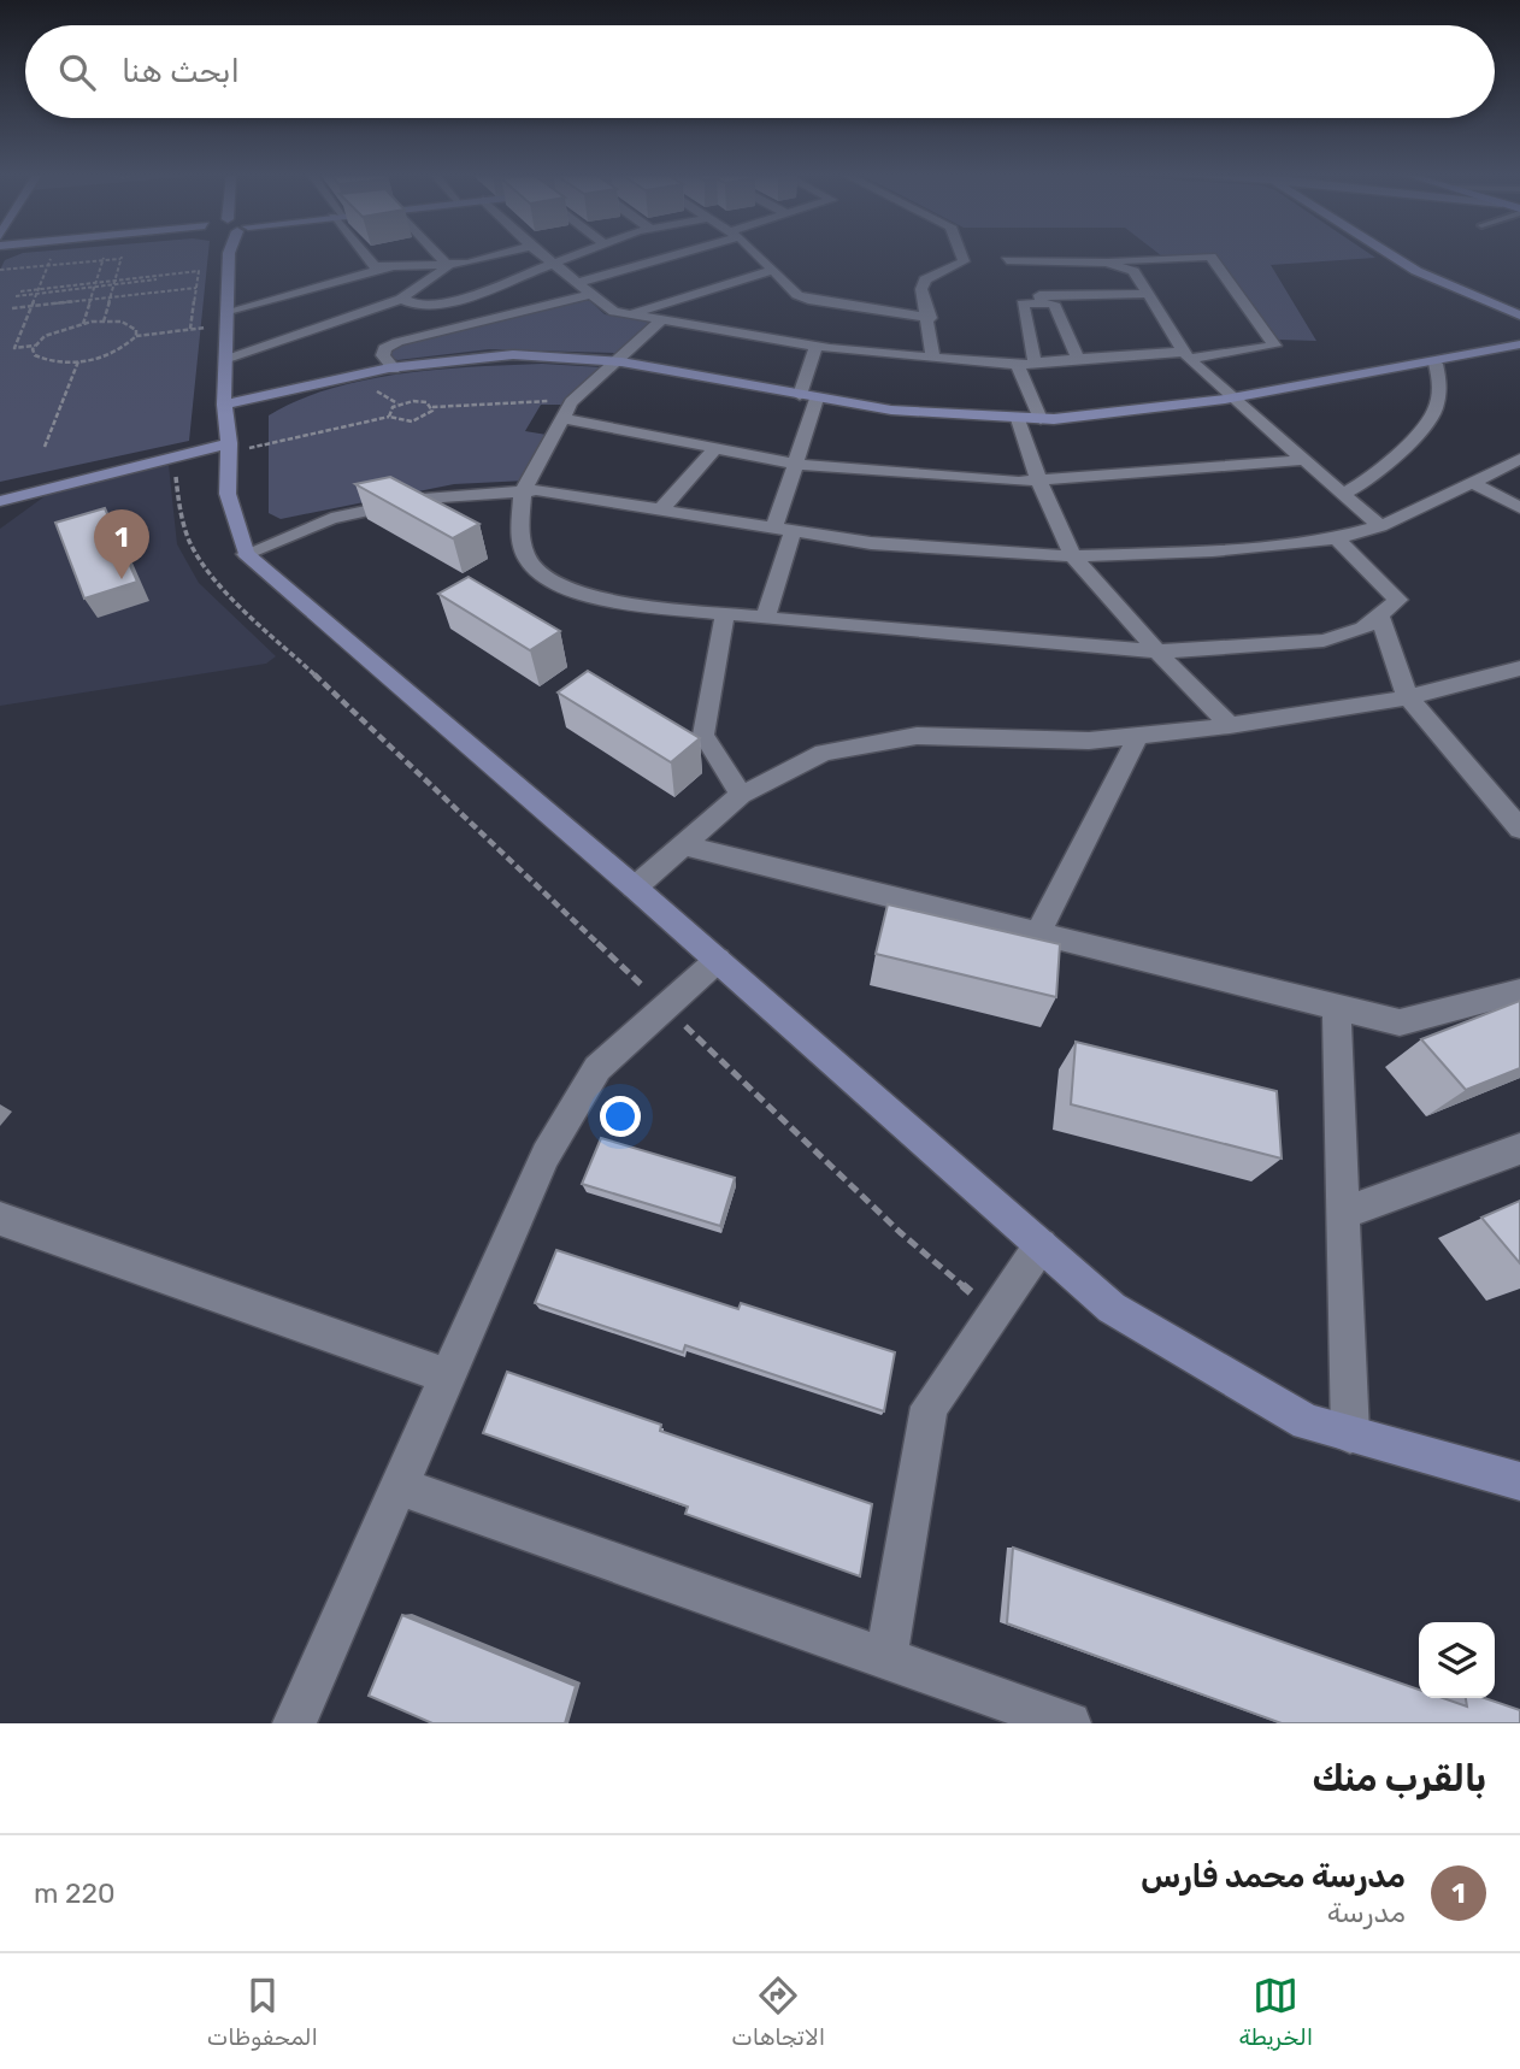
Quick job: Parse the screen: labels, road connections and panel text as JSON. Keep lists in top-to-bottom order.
{
  "page": {
    "search": "ابحث هنا",
    "pins": "1",
    "heading": "بالقرب منك",
    "list": [
      {
        "mark": "1",
        "name": "مدرسة محمد فارس",
        "note": "مدرسة",
        "value": "220 m"
      }
    ],
    "nav": ["الخريطة", "الاتجاهات", "المحفوظات"]
  }
}
